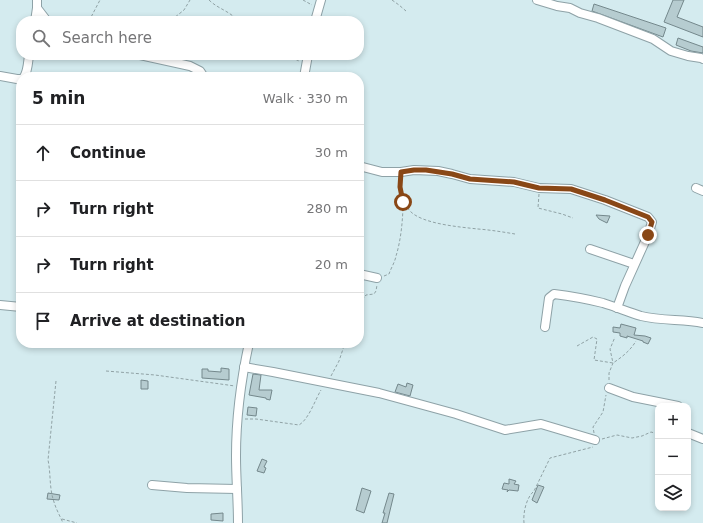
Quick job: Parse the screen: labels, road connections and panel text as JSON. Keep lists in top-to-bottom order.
{
  "page": {
    "search": "Search here",
    "heading": ["5 min", "Walk · 330 m"],
    "list": [
      ["Continue", "30 m"],
      ["Turn right", "280 m"],
      ["Turn right", "20 m"],
      "Arrive at destination"
    ],
    "map_buttons": ["+", "−"]
  }
}
